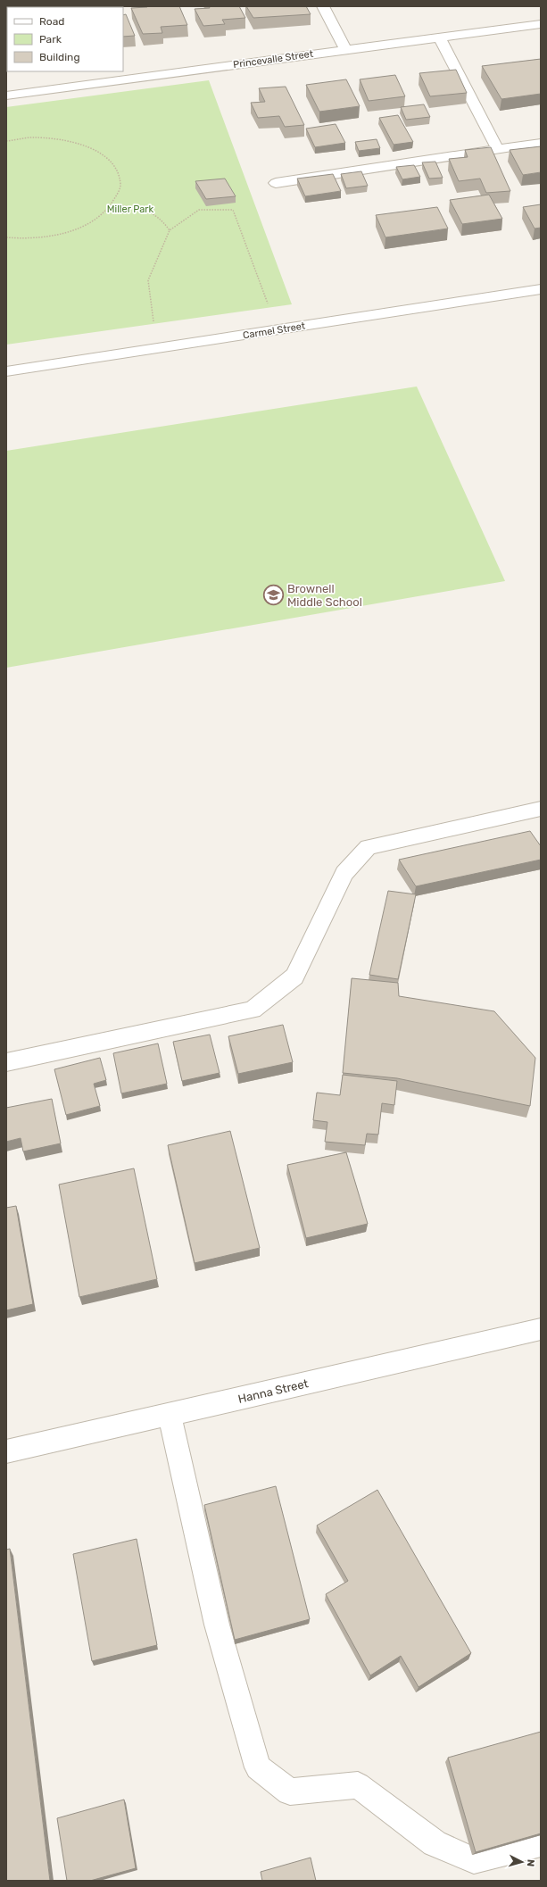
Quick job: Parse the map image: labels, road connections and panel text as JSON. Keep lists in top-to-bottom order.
{
  "streets": {
    "street": ["Princevalle Street", "Carmel Street", "Hanna Street"]
  },
  "parks": ["Miller Park"],
  "places": {
    "school or university": ["Brownell Middle School"]
  },
  "legend": ["Road", "Park", "Building"],
  "north": "right"
}
